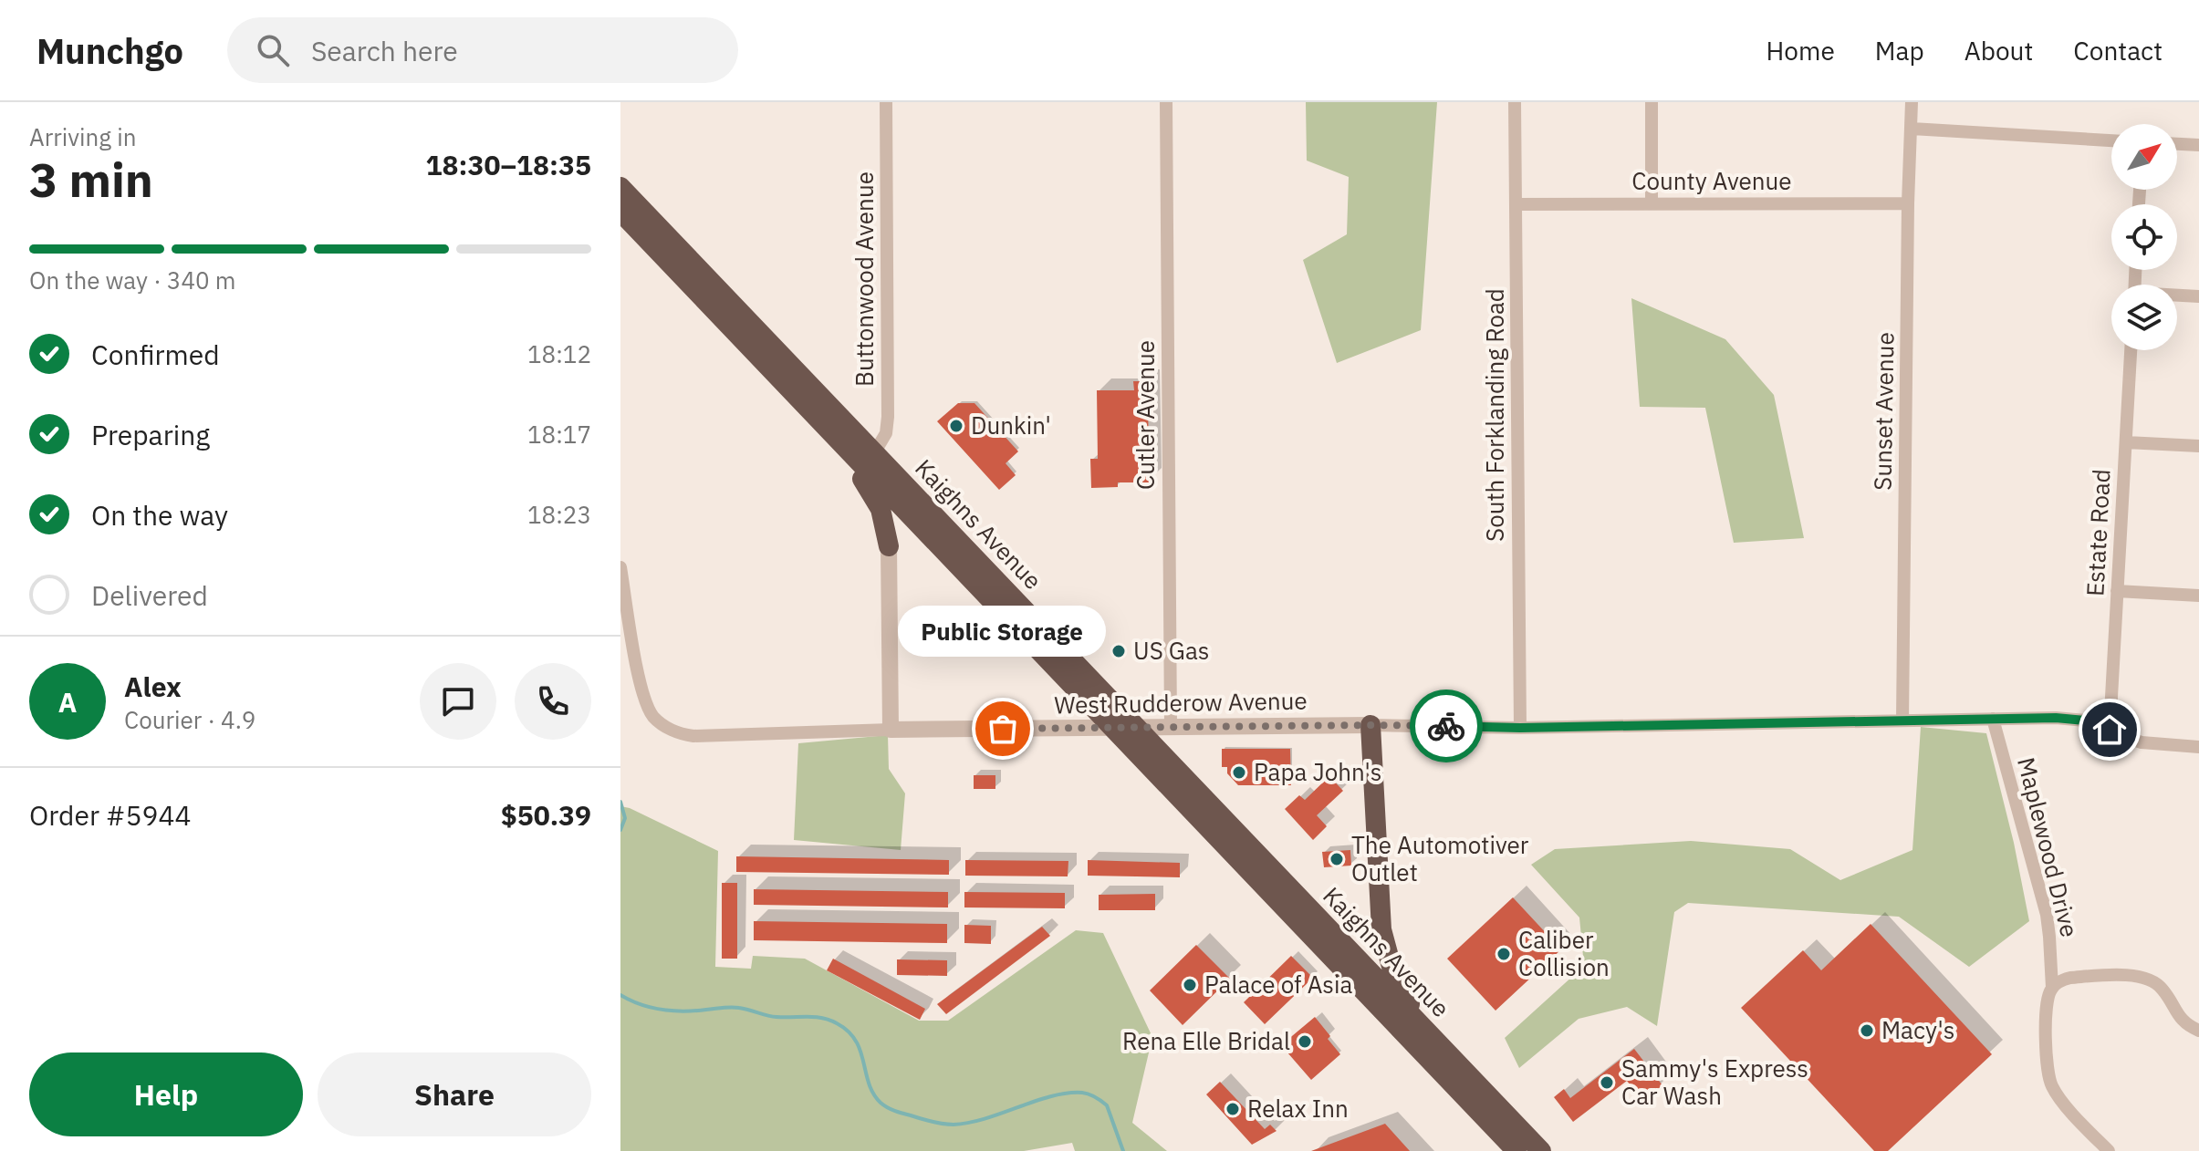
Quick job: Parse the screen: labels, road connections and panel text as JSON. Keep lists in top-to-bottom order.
{
  "streets": {
    "highway": ["Kaighns Avenue"],
    "street": [
      "County Avenue",
      "Buttonwood Avenue",
      "Sunset Avenue",
      "Cutler Avenue",
      "South Forklanding Road",
      "Estate Road",
      "West Rudderow Avenue",
      "Maplewood Drive"
    ]
  },
  "crossings": [
    ["County Avenue", "Sunset Avenue"],
    ["County Avenue", "South Forklanding Road"],
    ["Buttonwood Avenue", "Kaighns Avenue"],
    ["Sunset Avenue", "West Rudderow Avenue"],
    ["Cutler Avenue", "West Rudderow Avenue"],
    ["South Forklanding Road", "West Rudderow Avenue"],
    ["Kaighns Avenue", "West Rudderow Avenue"],
    ["Estate Road", "West Rudderow Avenue"],
    ["West Rudderow Avenue", "Maplewood Drive"]
  ],
  "places": [
    "Dunkin'",
    "US Gas",
    "Public Storage",
    "Papa John's",
    "The Automotiver Outlet",
    "Caliber Collision",
    "Palace of Asia",
    "Macy's",
    "Rena Elle Bridal",
    "Sammy's Express Car Wash",
    "Relax Inn"
  ],
  "north": "top right",
  "page": {
    "header": "Munchgo",
    "search": "Search here",
    "nav": [
      "Home",
      "Map",
      "About",
      "Contact"
    ],
    "heading": ["3 min", "Arriving in", "18:30–18:35"],
    "panel": [
      "Alex",
      "Courier · 4.9",
      "Order #5944",
      "$50.39"
    ],
    "bar": "On the way · 340 m",
    "list": [
      ["Confirmed", "18:12"],
      ["Preparing", "18:17"],
      ["On the way", "18:23"],
      "Delivered"
    ],
    "bubble": "Public Storage",
    "round": "A",
    "buttons": ["Help", "Share"]
  }
}
